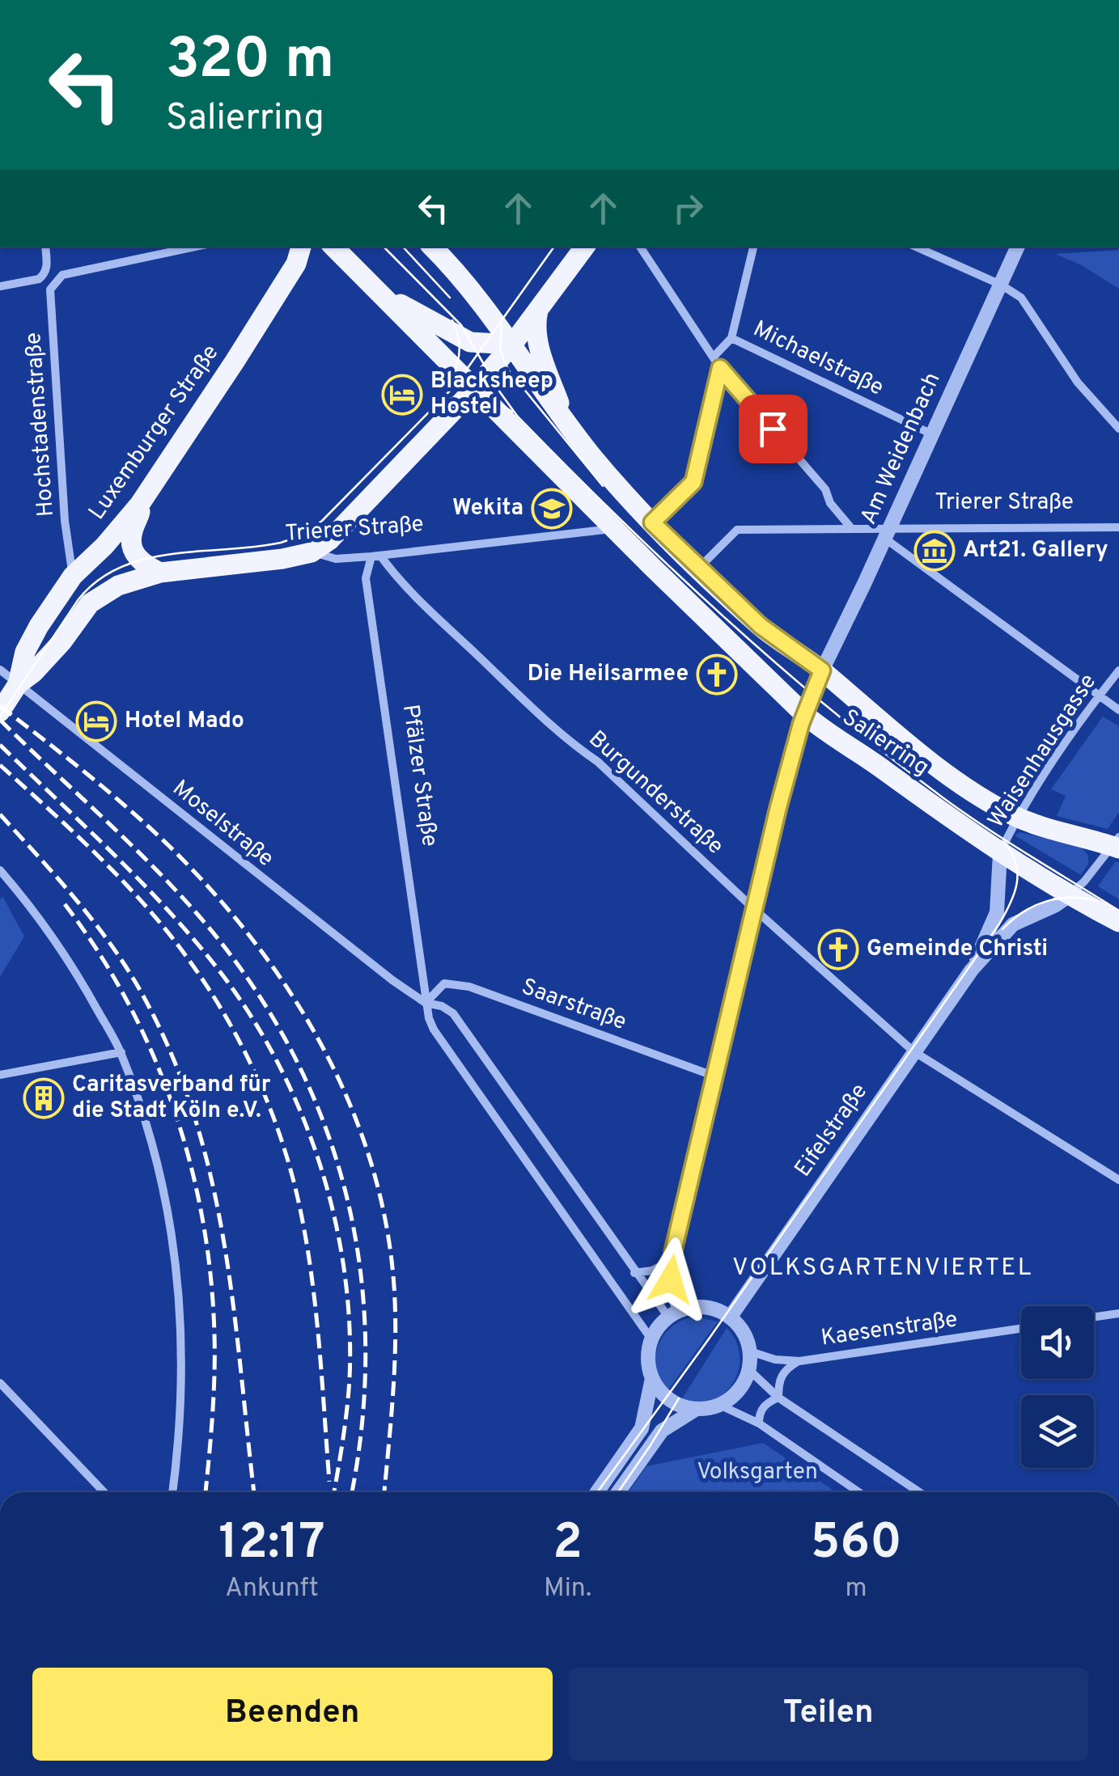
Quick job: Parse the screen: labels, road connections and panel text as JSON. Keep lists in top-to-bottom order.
{
  "streets": {
    "main road": ["Luxemburger Straße", "Trierer Straße", "Salierring"],
    "street": [
      "Michaelstraße",
      "Hochstadenstraße",
      "Am Weidenbach",
      "Waisenhausgasse",
      "Pfälzer Straße",
      "Burgunderstraße",
      "Moselstraße",
      "Saarstraße",
      "Eifelstraße",
      "Kaesenstraße"
    ]
  },
  "crossings": [
    ["Michaelstraße", "Am Weidenbach"],
    ["Hochstadenstraße", "Luxemburger Straße"],
    ["Luxemburger Straße", "Trierer Straße"],
    ["Luxemburger Straße", "Moselstraße"],
    ["Am Weidenbach", "Trierer Straße"],
    ["Am Weidenbach", "Salierring"],
    ["Am Weidenbach", "Pfälzer Straße"],
    ["Am Weidenbach", "Burgunderstraße"],
    ["Am Weidenbach", "Saarstraße"],
    ["Am Weidenbach", "Eifelstraße"],
    ["Am Weidenbach", "Kaesenstraße"],
    ["Trierer Straße", "Salierring"],
    ["Trierer Straße", "Pfälzer Straße"],
    ["Trierer Straße", "Burgunderstraße"],
    ["Salierring", "Waisenhausgasse"],
    ["Salierring", "Eifelstraße"],
    ["Waisenhausgasse", "Eifelstraße"],
    ["Pfälzer Straße", "Burgunderstraße"],
    ["Pfälzer Straße", "Moselstraße"],
    ["Pfälzer Straße", "Saarstraße"],
    ["Pfälzer Straße", "Eifelstraße"],
    ["Pfälzer Straße", "Kaesenstraße"],
    ["Burgunderstraße", "Eifelstraße"],
    ["Moselstraße", "Saarstraße"],
    ["Eifelstraße", "Kaesenstraße"]
  ],
  "districts": ["VOLKSGARTENVIERTEL"],
  "parks": ["Volksgarten"],
  "places": {
    "hotel": ["Blacksheep Hostel", "Hotel Mado"],
    "school or university": ["Wekita"],
    "museum": ["Art21. Gallery"],
    "church": ["Die Heilsarmee", "Gemeinde Christi"],
    "building": ["Caritasverband für die Stadt Köln e.V."]
  },
  "page": {
    "turn": ["320 m", "Salierring"],
    "eta": [
      "12:17",
      "Ankunft",
      "2",
      "Min.",
      "560",
      "m"
    ],
    "buttons": ["Beenden", "Teilen"]
  }
}
